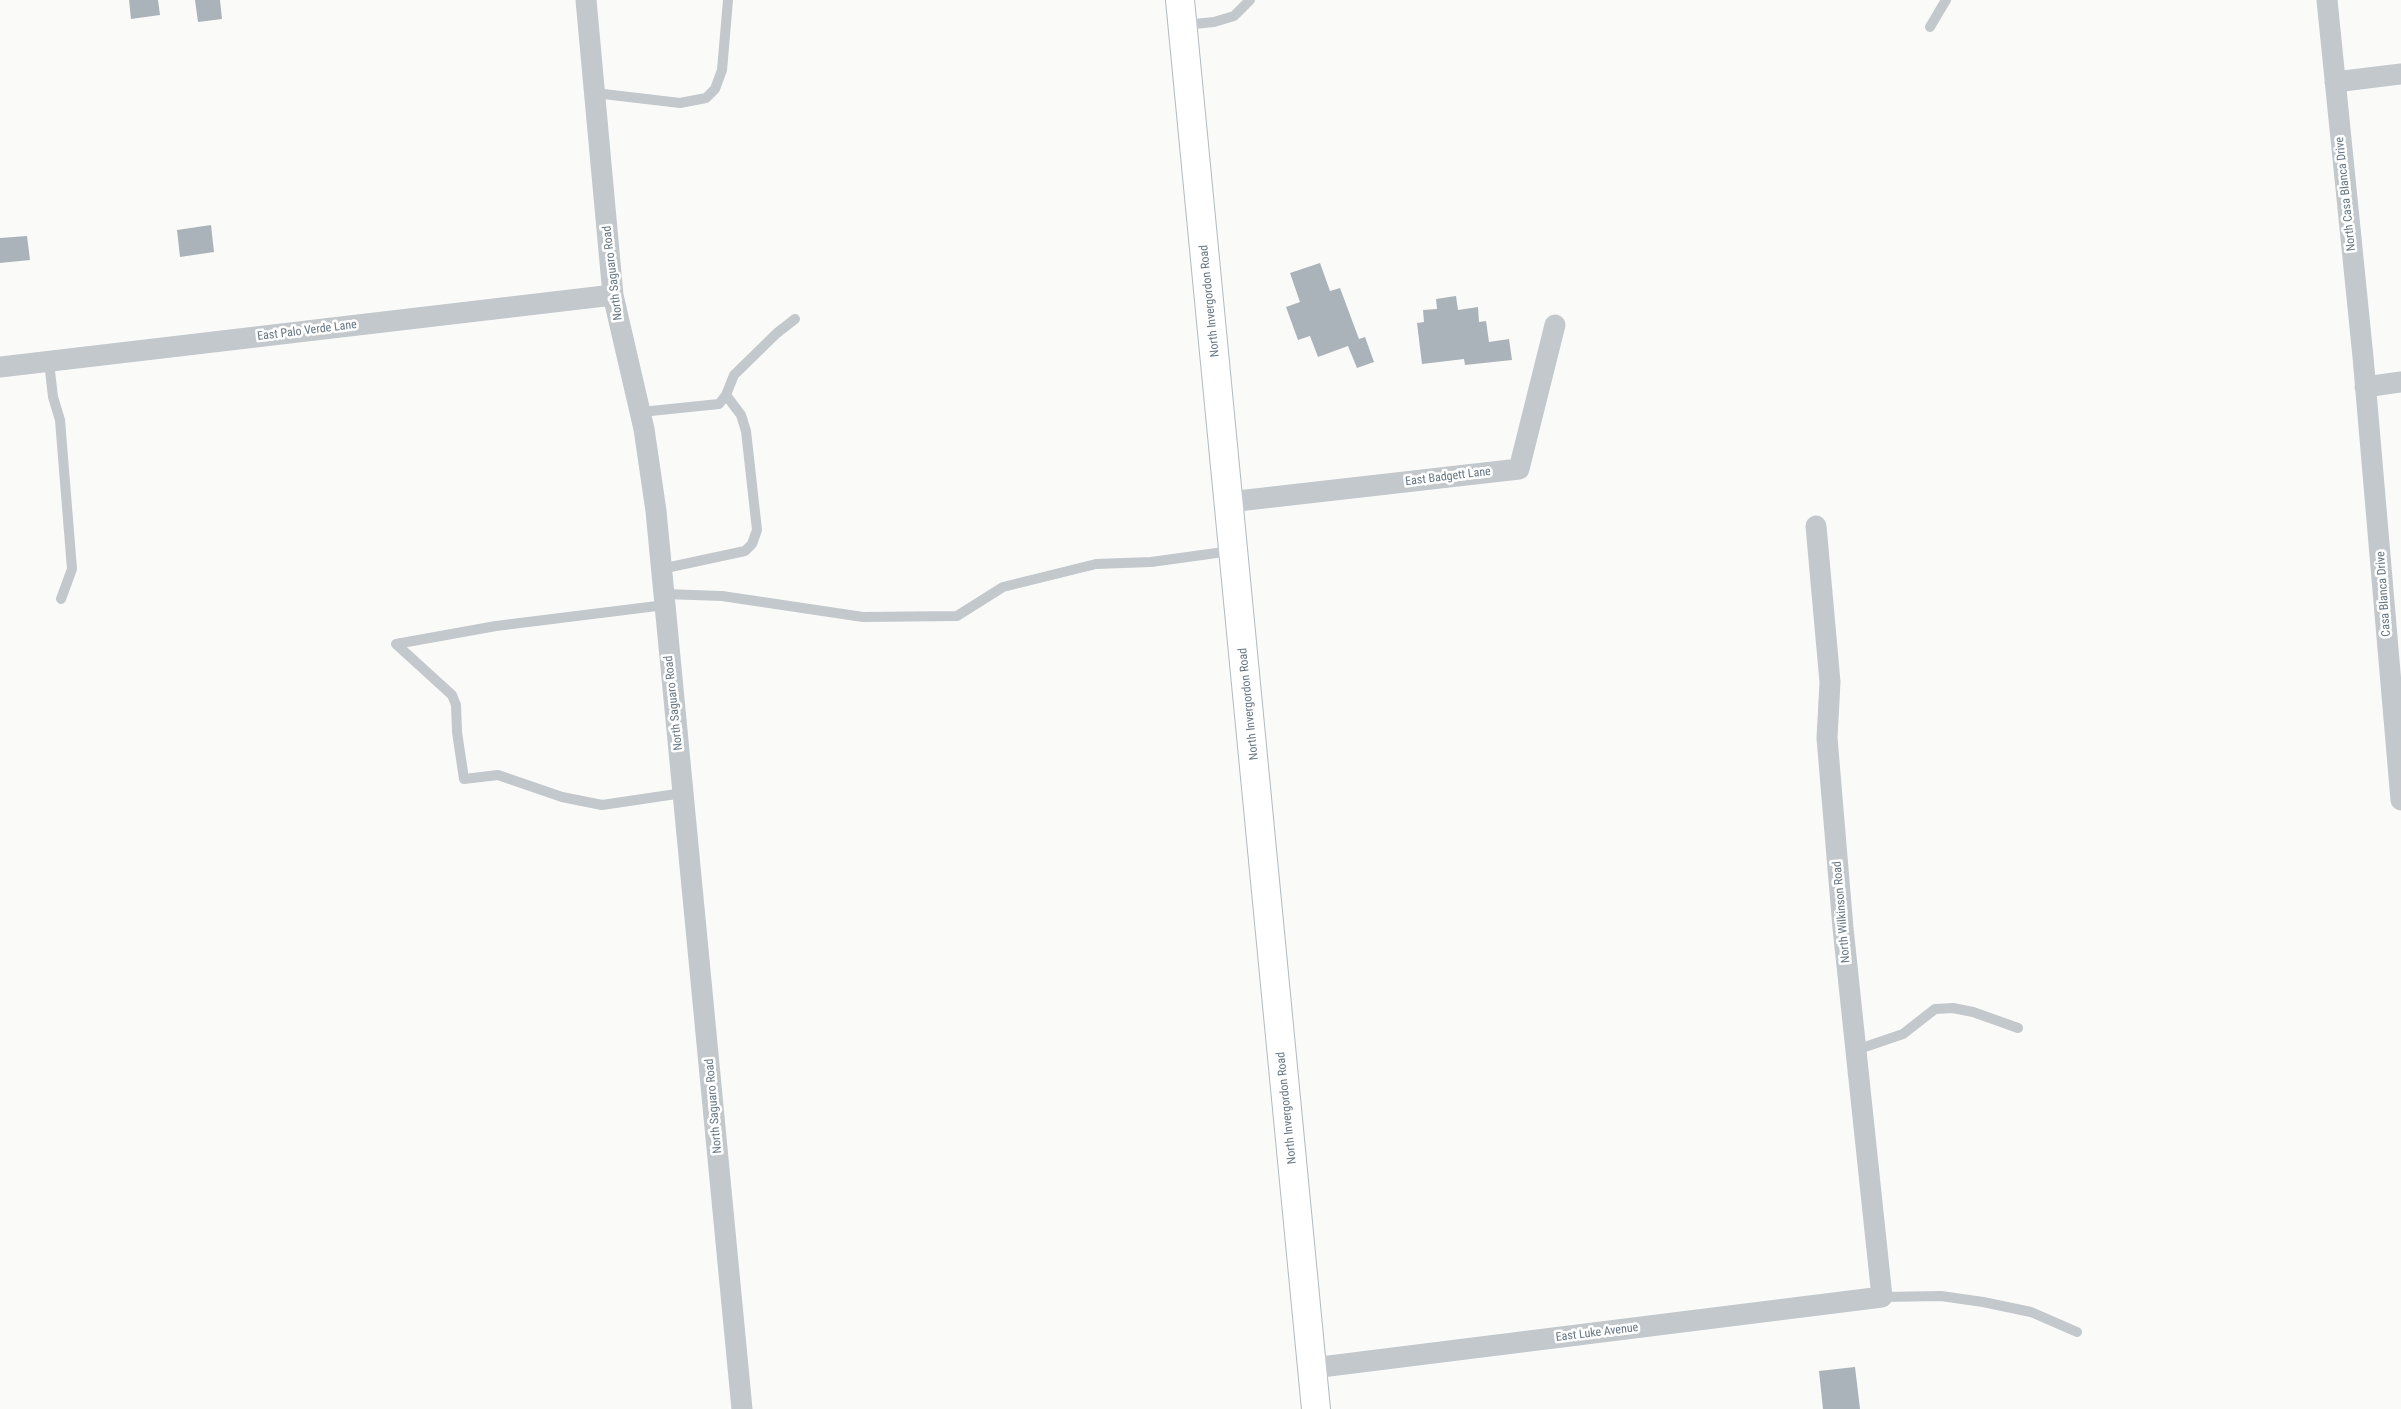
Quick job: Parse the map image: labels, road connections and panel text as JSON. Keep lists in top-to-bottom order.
{
  "streets": {
    "street": [
      "North Casa Blanca Drive",
      "North Saguaro Road",
      "North Invergordon Road",
      "East Palo Verde Lane",
      "East Badgett Lane",
      "Casa Blanca Drive",
      "North Wilkinson Road",
      "East Luke Avenue"
    ]
  },
  "crossings": [
    ["North Casa Blanca Drive", "Casa Blanca Drive"],
    ["North Saguaro Road", "East Palo Verde Lane"],
    ["North Invergordon Road", "East Badgett Lane"],
    ["North Invergordon Road", "East Luke Avenue"],
    ["North Wilkinson Road", "East Luke Avenue"]
  ]
}
